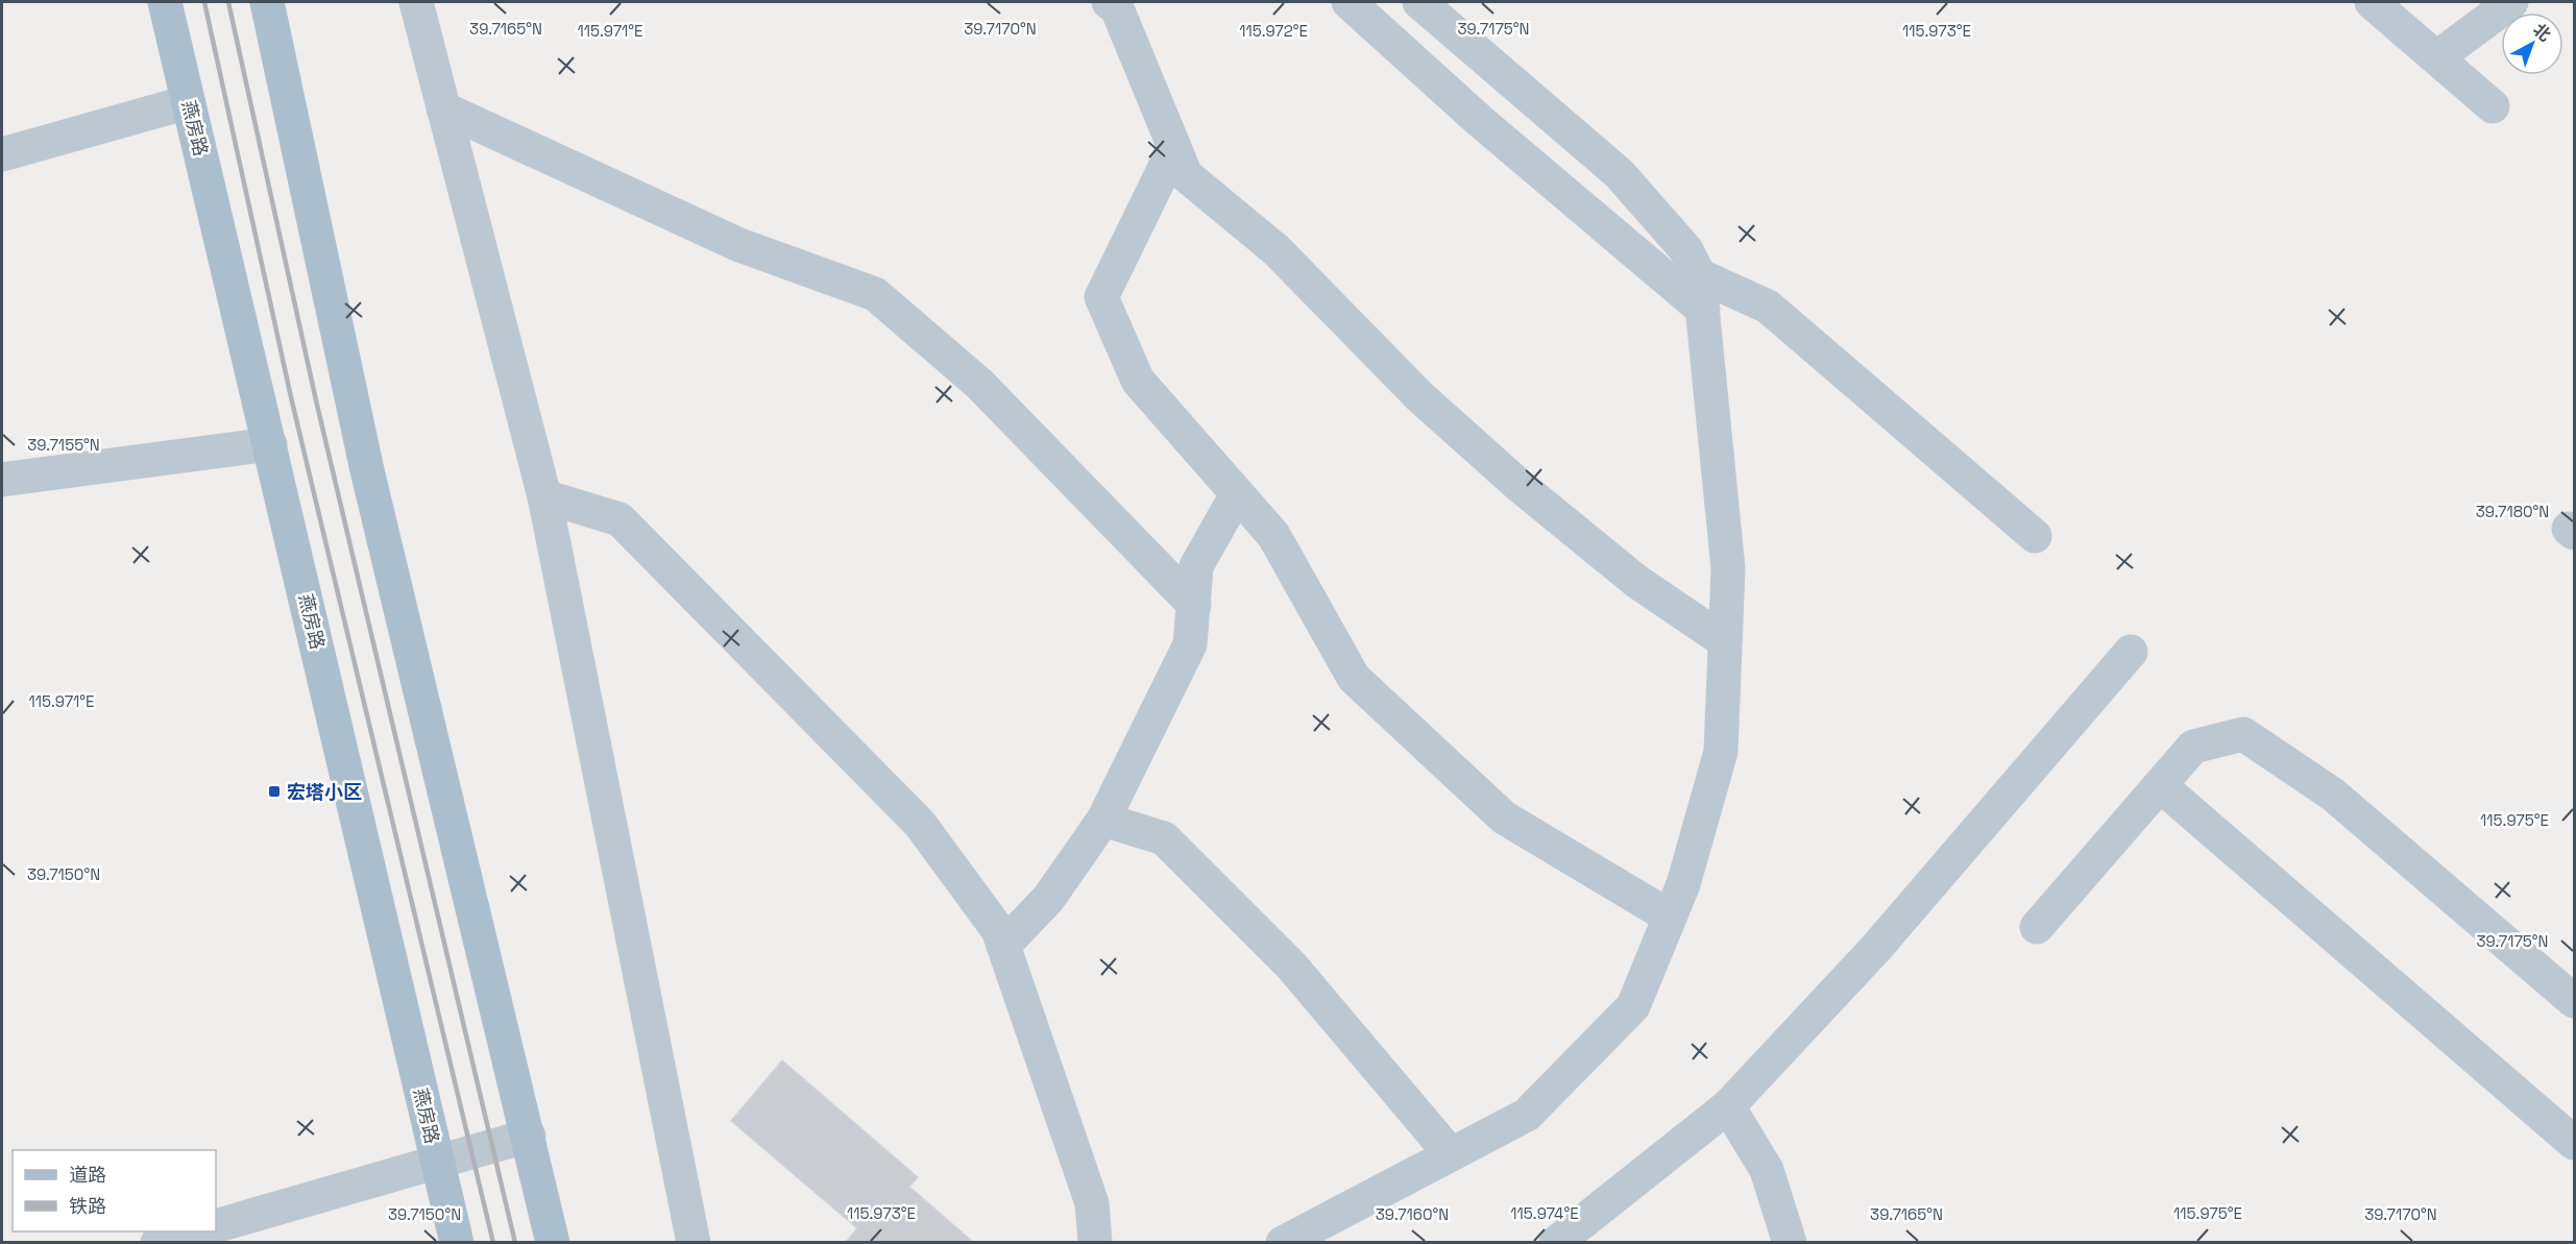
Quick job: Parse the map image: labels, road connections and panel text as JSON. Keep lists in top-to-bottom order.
{
  "streets": {
    "main road": ["燕房路"]
  },
  "places": {
    "transit": ["宏塔小区"]
  },
  "legend": ["道路", "铁路"],
  "north": "top right",
  "coordinates": [
    "39.7165°N",
    "39.7170°N",
    "39.7175°N",
    "115.971°E",
    "115.972°E",
    "115.973°E",
    "39.7155°N",
    "39.7180°N",
    "115.975°E",
    "39.7150°N",
    "115.974°E",
    "39.7160°N"
  ]
}
